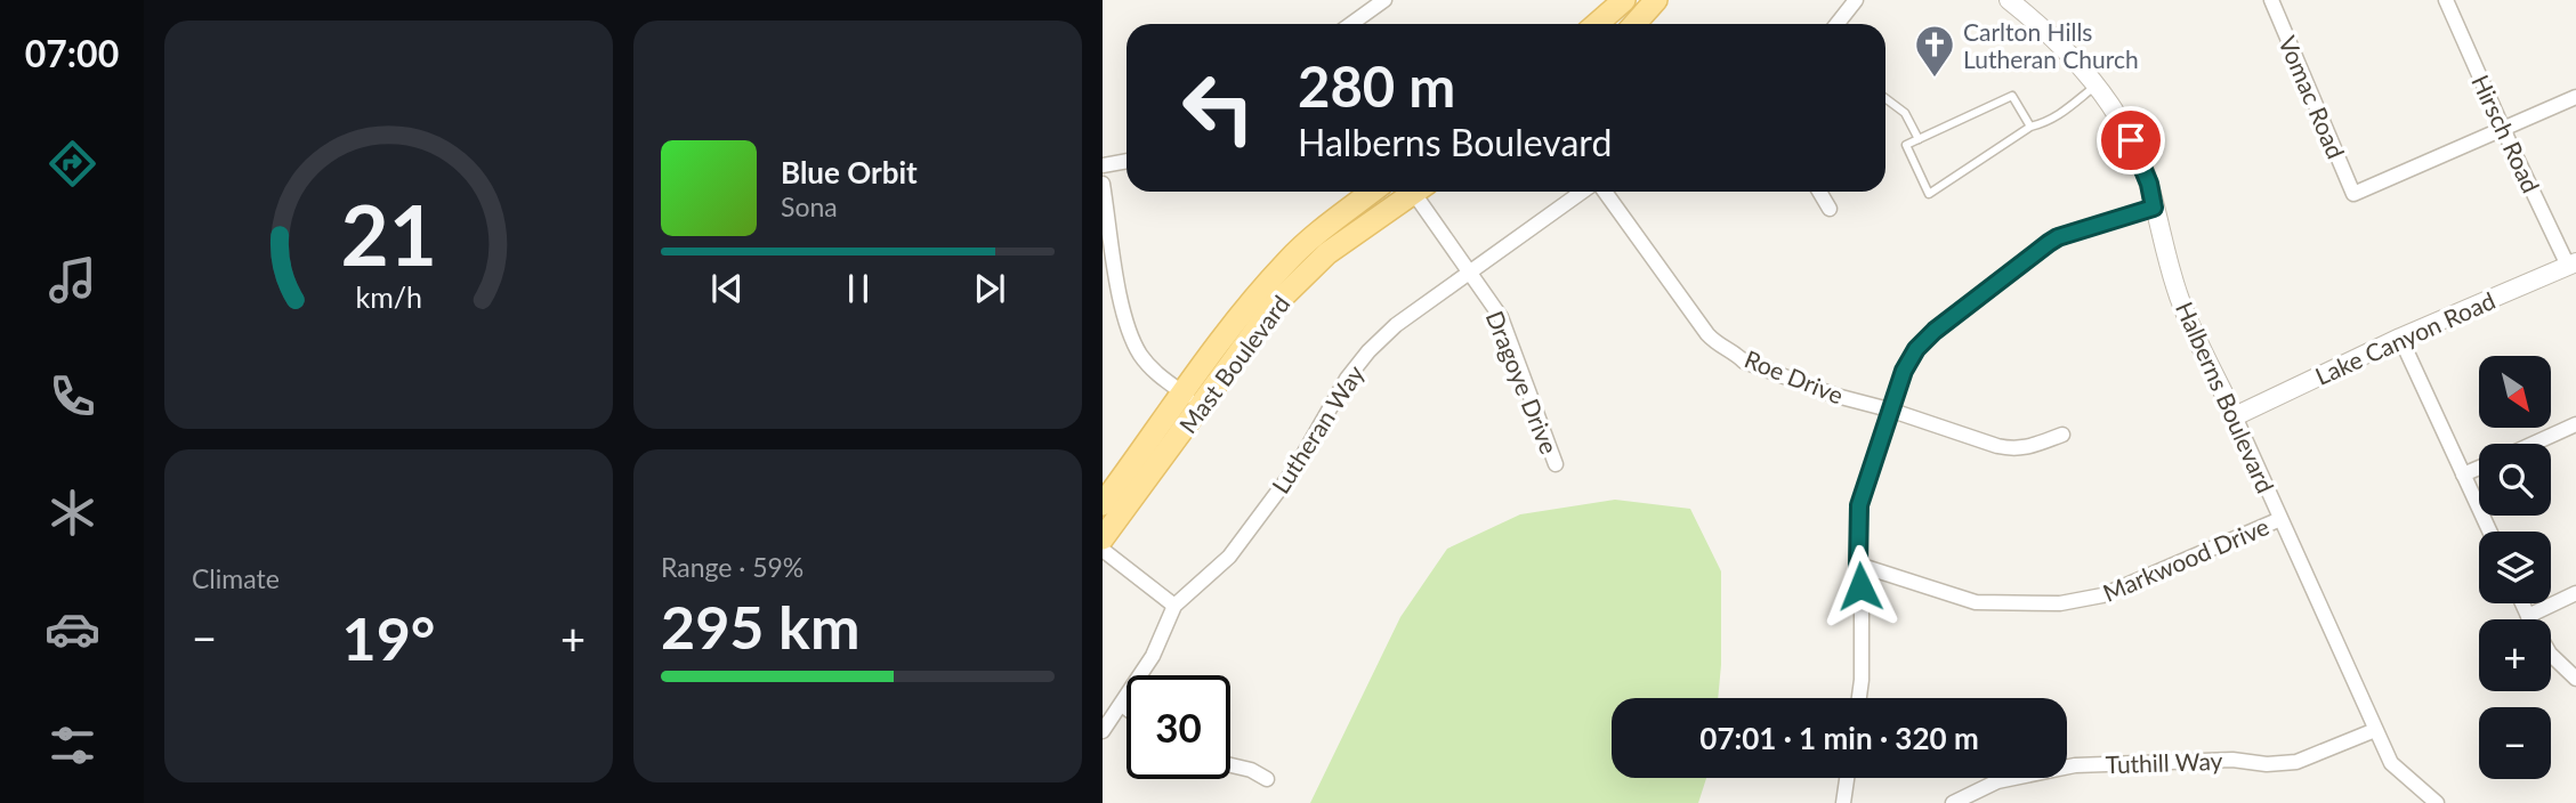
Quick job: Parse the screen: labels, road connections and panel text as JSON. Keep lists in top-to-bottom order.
{
  "streets": {
    "main road": ["Mast Boulevard"],
    "street": [
      "Vomac Road",
      "Hirsch Road",
      "Lake Canyon Road",
      "Roe Drive",
      "Dragoye Drive",
      "Halberns Boulevard",
      "Lutheran Way",
      "Markwood Drive",
      "Tuthill Way"
    ]
  },
  "crossings": [
    ["Vomac Road", "Hirsch Road"],
    ["Hirsch Road", "Lake Canyon Road"],
    ["Lake Canyon Road", "Halberns Boulevard"],
    ["Dragoye Drive", "Lutheran Way"],
    ["Halberns Boulevard", "Markwood Drive"],
    ["Halberns Boulevard", "Tuthill Way"]
  ],
  "places": {
    "church": ["Carlton Hills Lutheran Church"]
  },
  "north": "bottom right",
  "page": {
    "tabs": "07:00",
    "turn": ["280 m", "Halberns Boulevard"],
    "song": ["Blue Orbit", "Sona"],
    "map_buttons": ["+", "−"],
    "tile": [
      "Climate",
      ["Range · 59%", "295 km"]
    ],
    "heat": ["−", "19°", "+"],
    "limit": "30",
    "trip": "07:01 · 1 min · 320 m",
    "gauge": ["21", "km/h"]
  }
}
